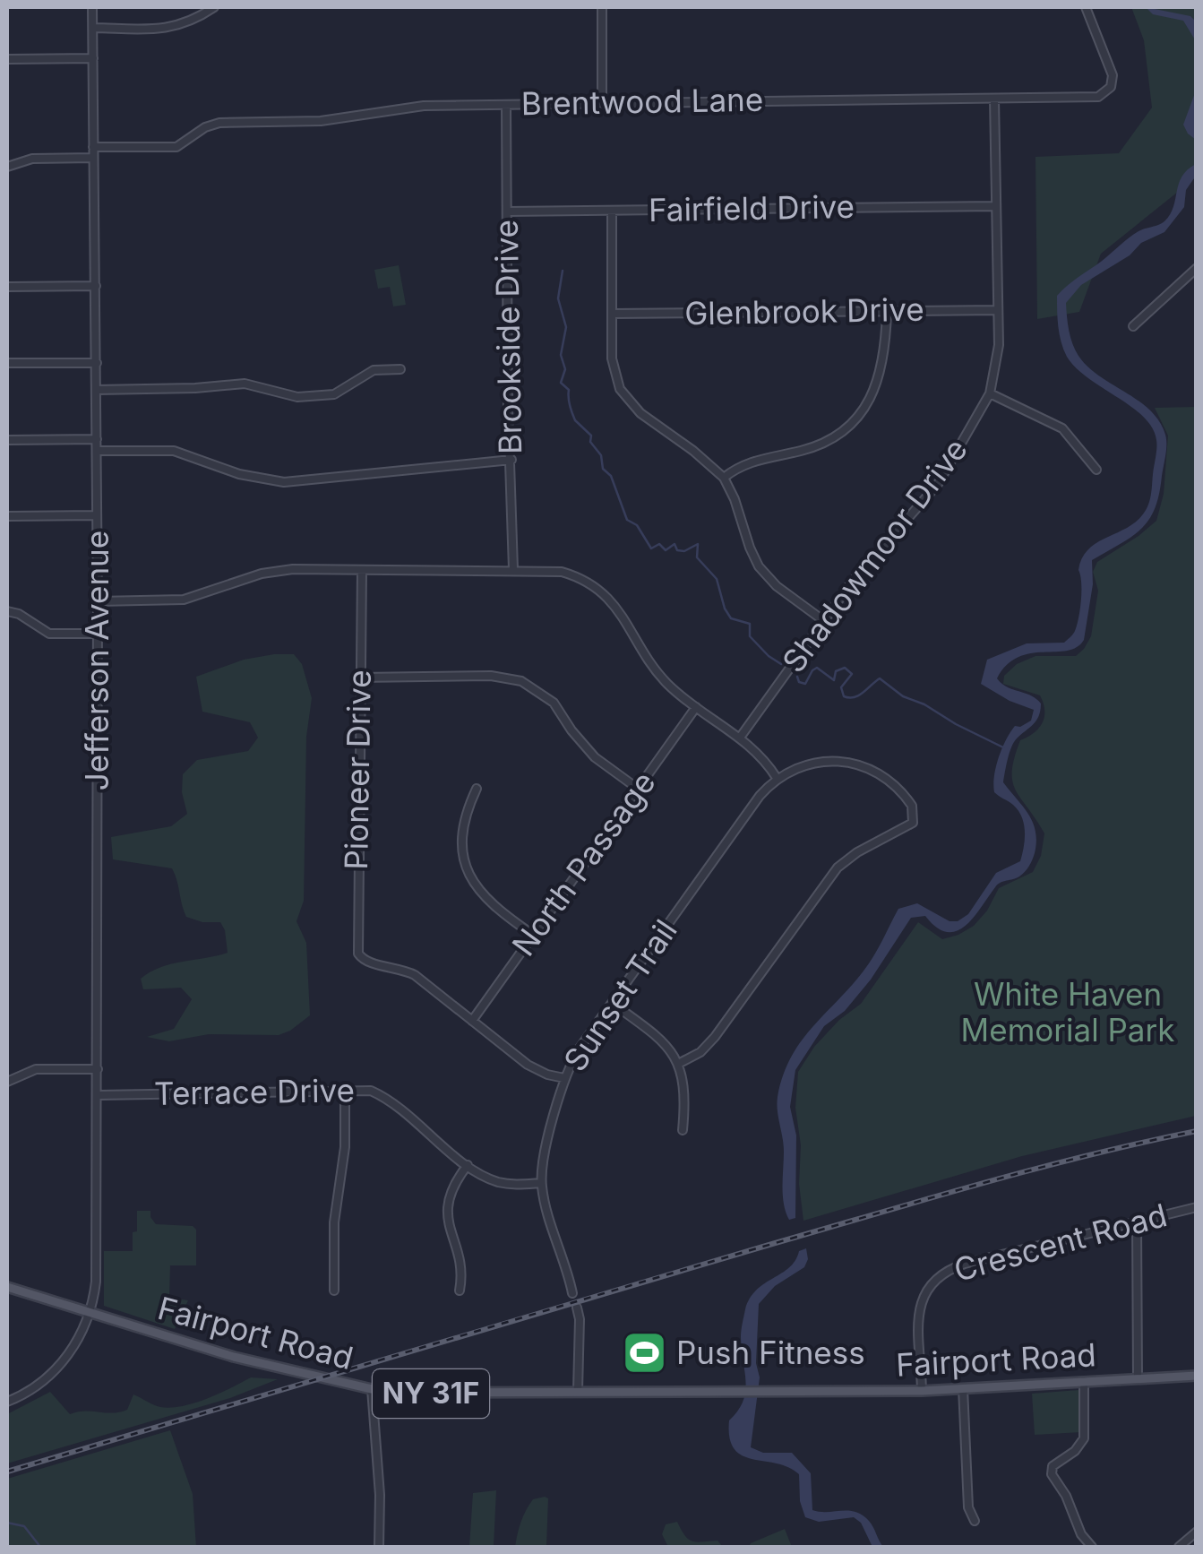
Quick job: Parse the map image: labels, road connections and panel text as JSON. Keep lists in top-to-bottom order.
{
  "streets": {
    "main road": ["Fairport Road", "NY 31F"],
    "street": [
      "Brentwood Lane",
      "Fairfield Drive",
      "Glenbrook Drive",
      "Brookside Drive",
      "Shadowmoor Drive",
      "Jefferson Avenue",
      "Pioneer Drive",
      "North Passage",
      "Sunset Trail",
      "Terrace Drive",
      "Crescent Road"
    ]
  },
  "crossings": [
    ["Brentwood Lane", "Brookside Drive"],
    ["Brentwood Lane", "Shadowmoor Drive"],
    ["Brentwood Lane", "Jefferson Avenue"],
    ["Fairfield Drive", "Brookside Drive"],
    ["Fairfield Drive", "Shadowmoor Drive"],
    ["Glenbrook Drive", "Shadowmoor Drive"],
    ["Jefferson Avenue", "Terrace Drive"],
    ["Jefferson Avenue", "Fairport Road"],
    ["Pioneer Drive", "North Passage"],
    ["Sunset Trail", "Terrace Drive"],
    ["Crescent Road", "Fairport Road"]
  ],
  "parks": ["White Haven Memorial Park"],
  "places": {
    "sports": ["Push Fitness"]
  }
}
